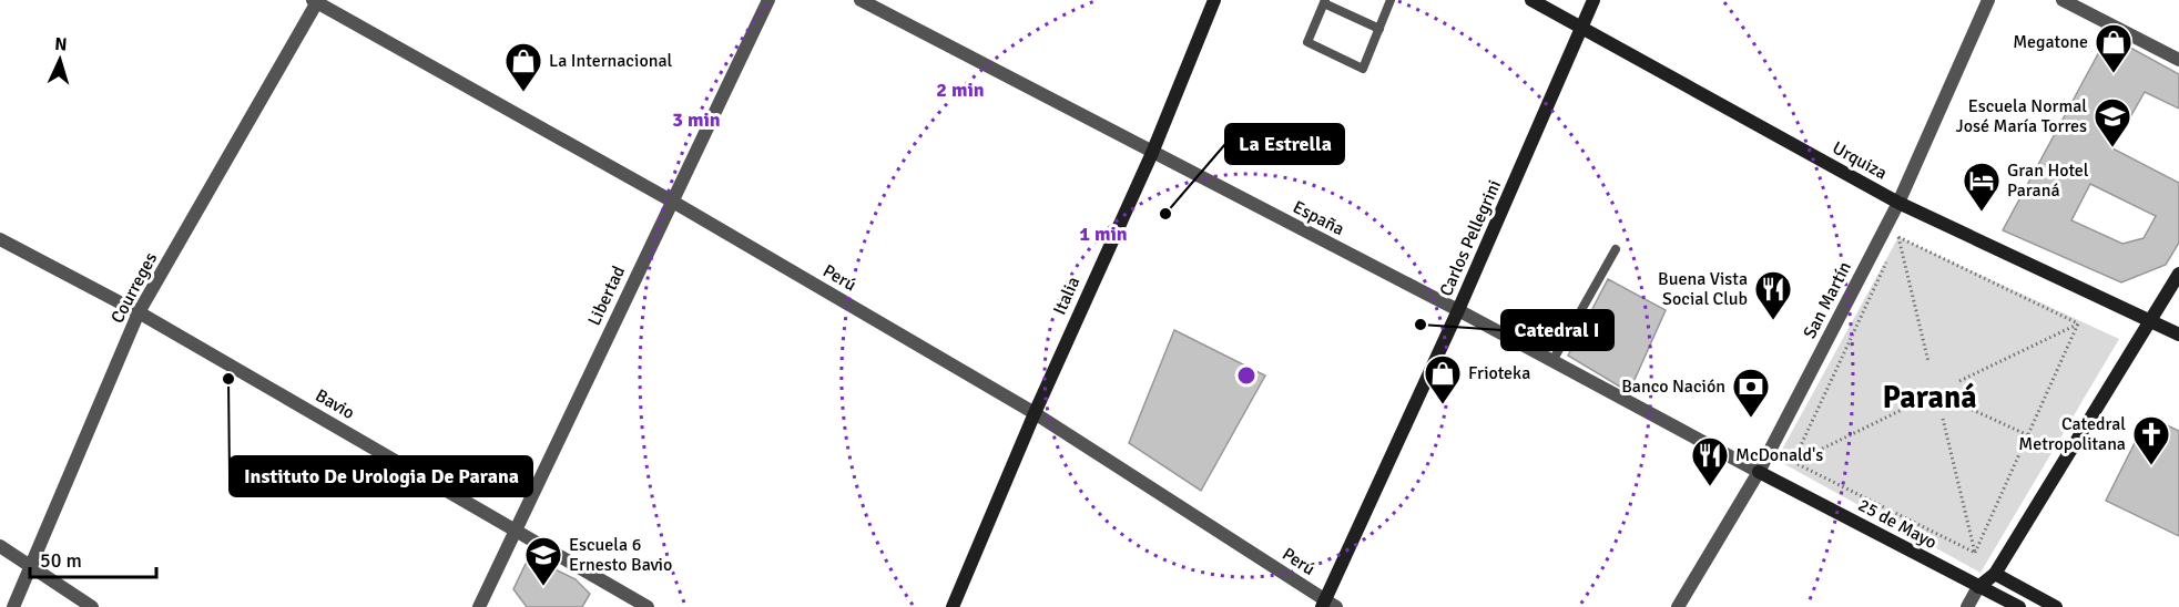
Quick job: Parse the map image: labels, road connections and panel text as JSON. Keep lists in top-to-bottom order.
{
  "streets": {
    "street": [
      "Urquiza",
      "España",
      "Carlos Pellegrini",
      "Perú",
      "Courreges",
      "Libertad",
      "Italia",
      "San Martín",
      "Bavio",
      "25 de Mayo"
    ]
  },
  "crossings": [
    ["Urquiza", "Carlos Pellegrini"],
    ["Urquiza", "San Martín"],
    ["España", "Carlos Pellegrini"],
    ["España", "Italia"],
    ["España", "San Martín"],
    ["España", "25 de Mayo"],
    ["Carlos Pellegrini", "Perú"],
    ["Perú", "Courreges"],
    ["Perú", "Libertad"],
    ["Perú", "Italia"],
    ["Courreges", "Bavio"],
    ["Libertad", "Bavio"],
    ["San Martín", "25 de Mayo"]
  ],
  "districts": ["Paraná"],
  "places": {
    "shop": ["Megatone", "La Internacional", "Frioteka"],
    "school or university": ["Escuela Normal José María Torres", "Escuela 6 Ernesto Bavio"],
    "hotel": ["Gran Hotel Paraná"],
    "other": ["La Estrella", "Catedral I", "Instituto De Urologia De Parana"],
    "restaurant": ["Buena Vista Social Club", "McDonald's"],
    "bank": ["Banco Nación"],
    "church": ["Catedral Metropolitana"]
  },
  "scale_bar": "50 m",
  "north": "top",
  "rings": ["2 min", "3 min", "1 min"]
}
